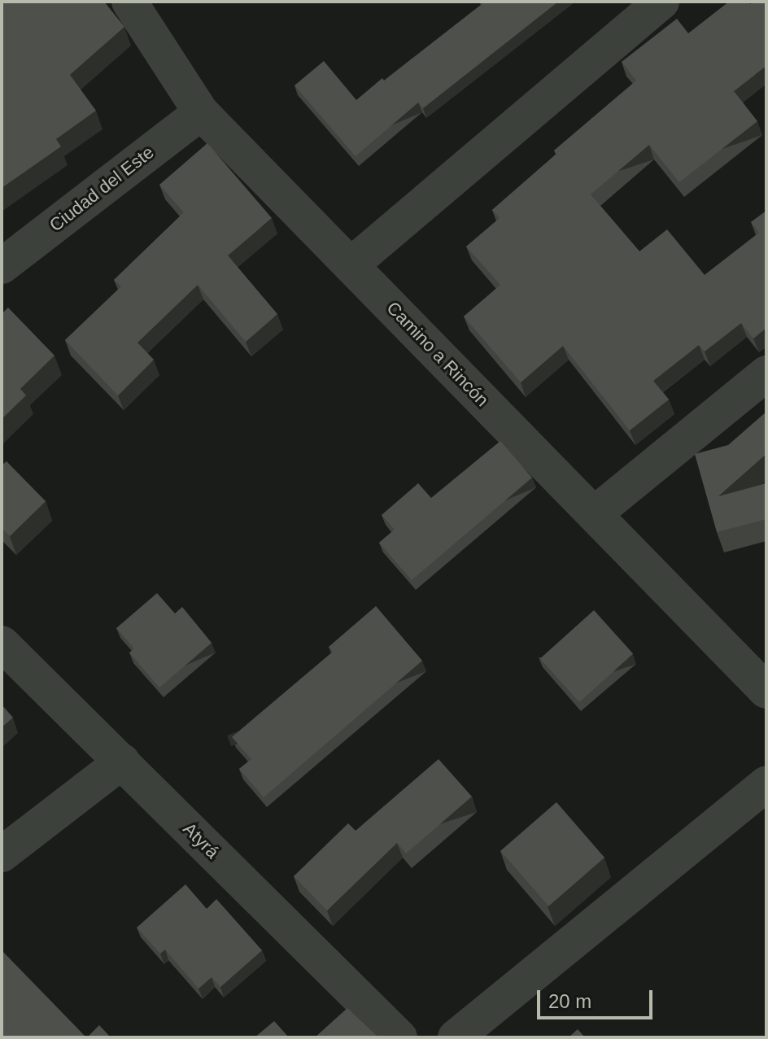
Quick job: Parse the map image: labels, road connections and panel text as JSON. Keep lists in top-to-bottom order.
{
  "streets": {
    "street": ["Ciudad del Este", "Camino a Rincón", "Atyrá"]
  },
  "crossings": [
    ["Ciudad del Este", "Camino a Rincón"]
  ],
  "scale_bar": "20 m"
}
